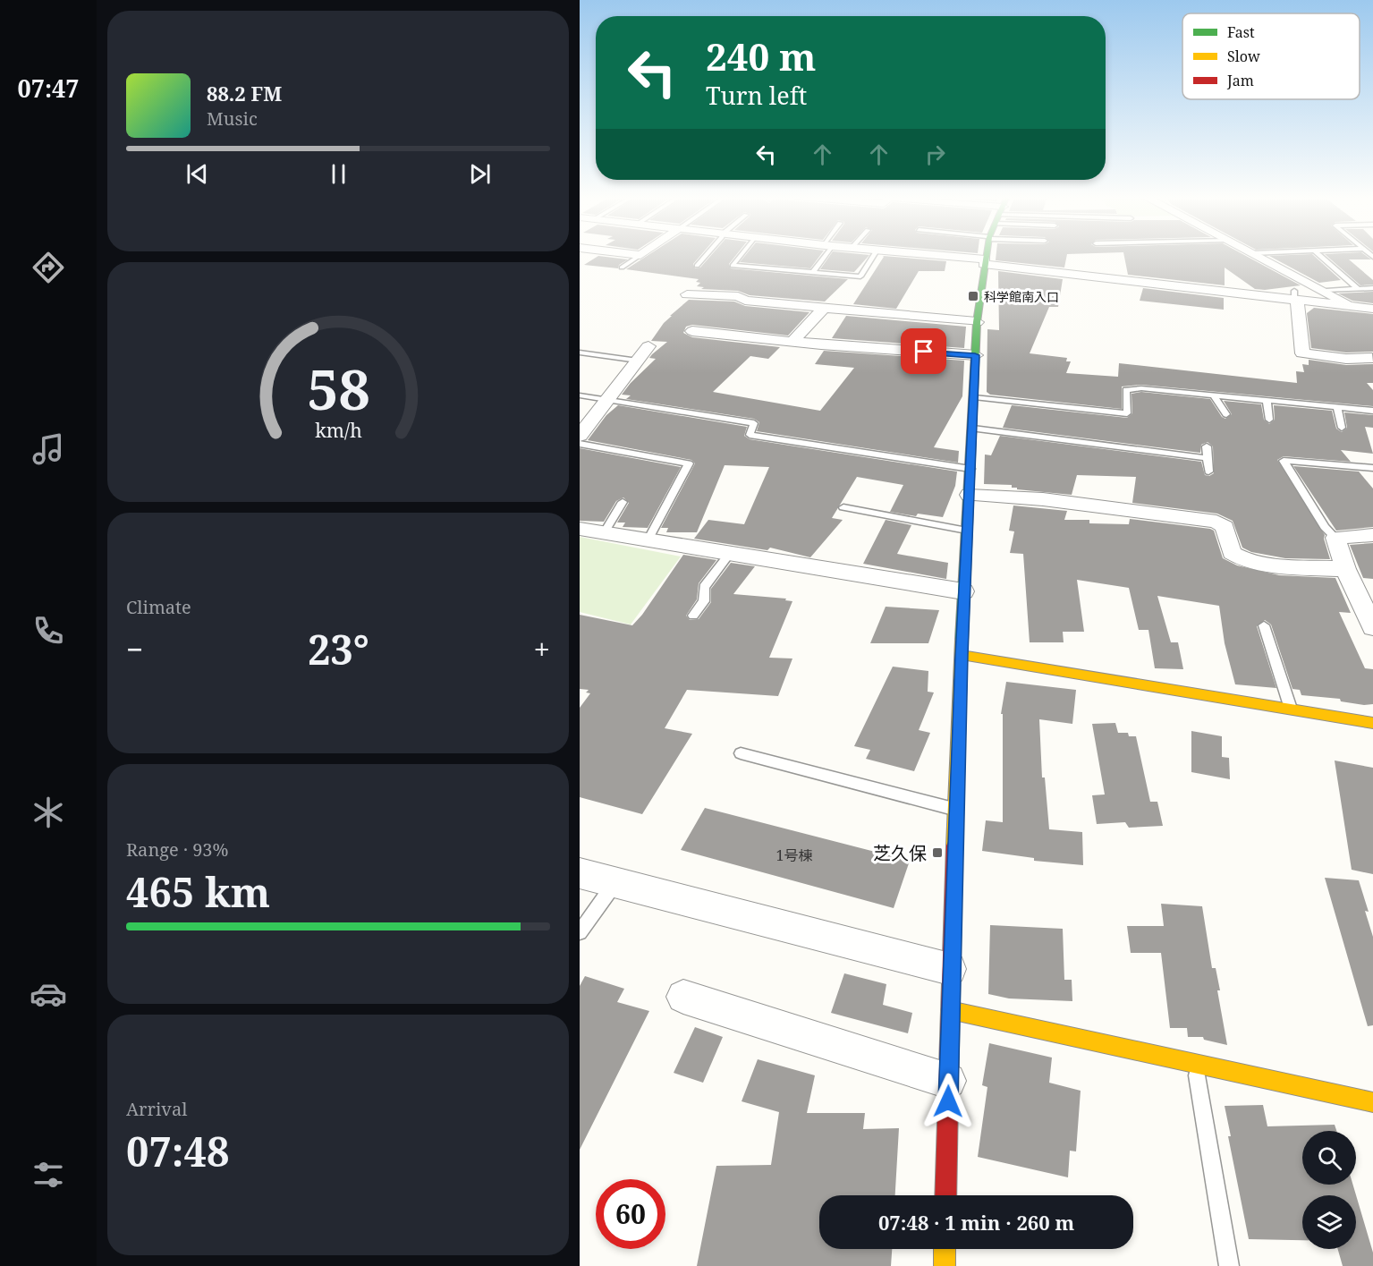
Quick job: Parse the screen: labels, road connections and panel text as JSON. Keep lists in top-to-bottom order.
{
  "places": {
    "transit": ["科学館南入口", "芝久保"]
  },
  "house_numbers": ["1号棟"],
  "legend": ["Fast", "Slow", "Jam"],
  "page": {
    "tabs": "07:47",
    "turn": ["240 m", "Turn left"],
    "song": ["88.2 FM", "Music"],
    "tile": [
      "Climate",
      ["Range · 93%", "465 km"],
      ["Arrival", "07:48"]
    ],
    "heat": ["−", "23°", "+"],
    "limit": "60",
    "trip": "07:48 · 1 min · 260 m",
    "gauge": ["58", "km/h"]
  }
}
